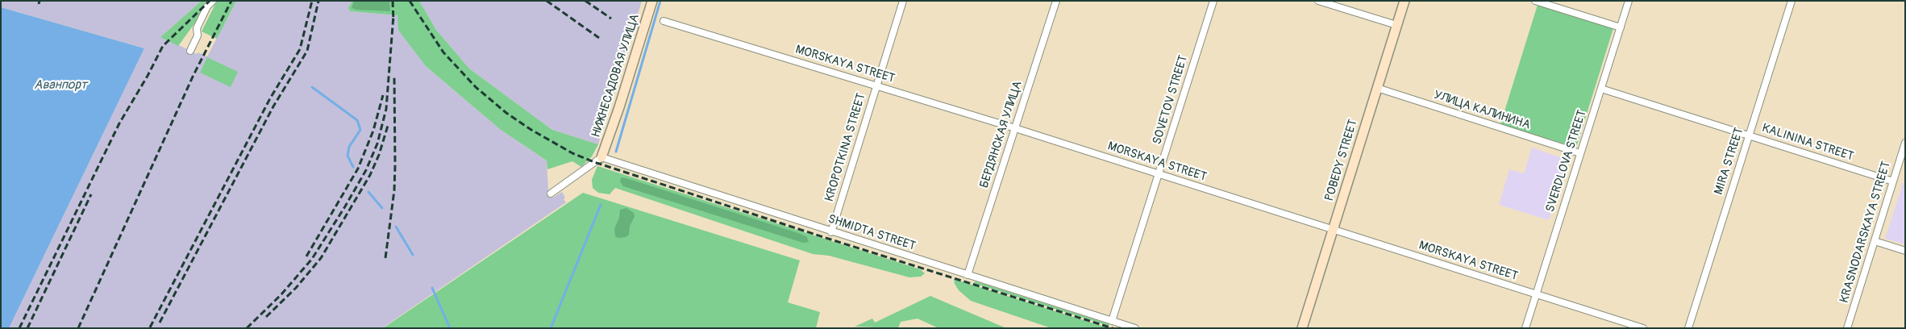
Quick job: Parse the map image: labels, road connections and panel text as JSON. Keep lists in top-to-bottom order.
{
  "streets": {
    "street": [
      "MORSKAYA STREET",
      "НИЖНЕСАДОВАЯ УЛИЦА",
      "SOVETOV STREET",
      "УЛИЦА КАЛИНИНА",
      "БЕРДЯНСКАЯ УЛИЦА",
      "KALININA STREET",
      "KROPOTKINA STREET",
      "POBEDY STREET",
      "SVERDLOVA STREET",
      "MIRA STREET",
      "KRASNODARSKAYA STREET",
      "SHMIDTA STREET"
    ]
  },
  "crossings": [
    ["MORSKAYA STREET", "SOVETOV STREET"],
    ["MORSKAYA STREET", "БЕРДЯНСКАЯ УЛИЦА"],
    ["MORSKAYA STREET", "KROPOTKINA STREET"],
    ["MORSKAYA STREET", "POBEDY STREET"],
    ["MORSKAYA STREET", "SVERDLOVA STREET"],
    ["НИЖНЕСАДОВАЯ УЛИЦА", "SHMIDTA STREET"],
    ["SOVETOV STREET", "SHMIDTA STREET"],
    ["УЛИЦА КАЛИНИНА", "POBEDY STREET"],
    ["УЛИЦА КАЛИНИНА", "SVERDLOVA STREET"],
    ["БЕРДЯНСКАЯ УЛИЦА", "SHMIDTA STREET"],
    ["KALININA STREET", "SVERDLOVA STREET"],
    ["KALININA STREET", "MIRA STREET"],
    ["KALININA STREET", "KRASNODARSKAYA STREET"],
    ["KROPOTKINA STREET", "SHMIDTA STREET"]
  ],
  "water": ["Аванпорт"]
}
